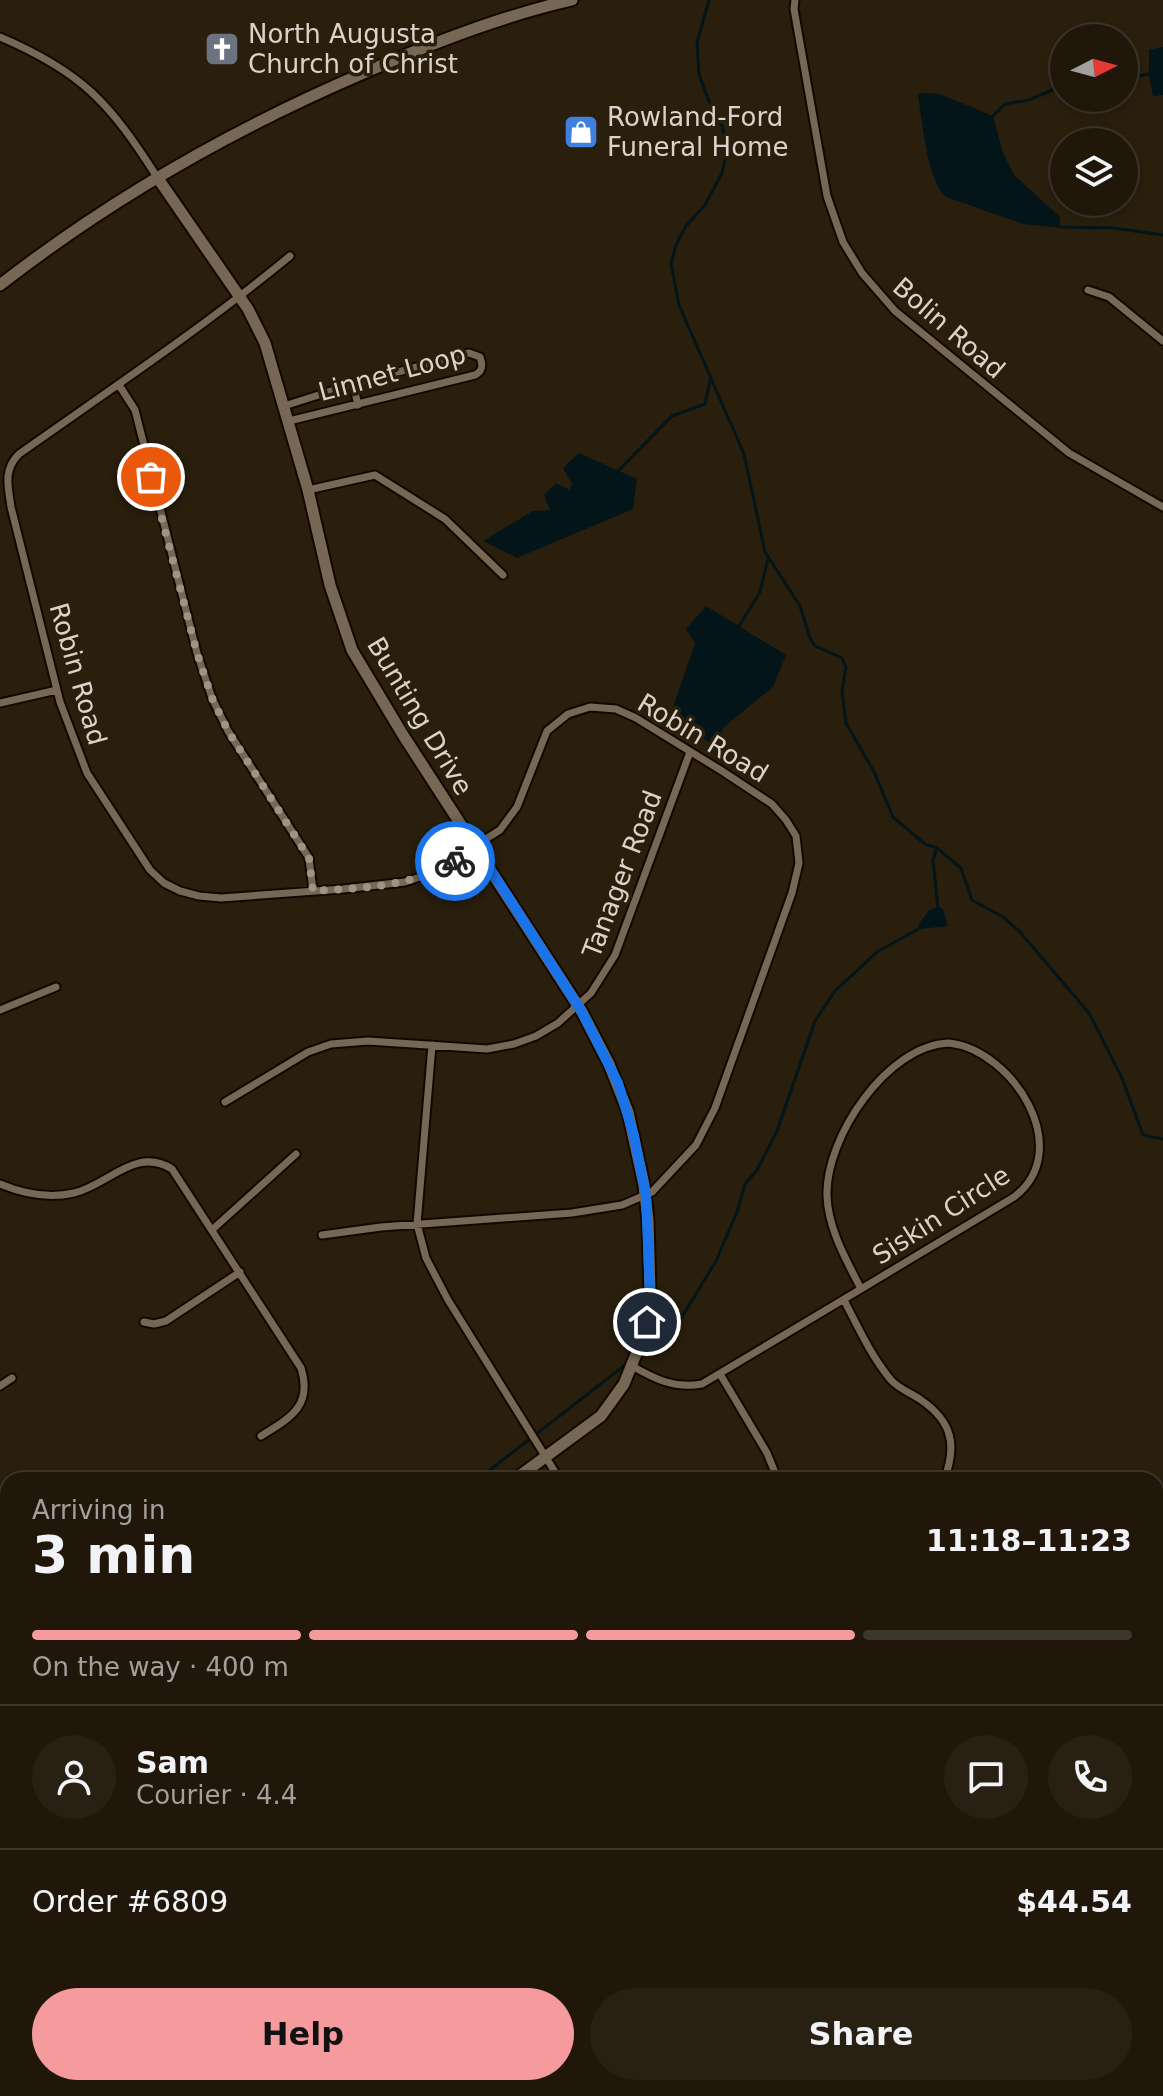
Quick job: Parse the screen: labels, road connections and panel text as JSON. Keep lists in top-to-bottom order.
{
  "streets": {
    "street": [
      "Bolin Road",
      "Linnet Loop",
      "Robin Road",
      "Bunting Drive",
      "Tanager Road",
      "Siskin Circle"
    ]
  },
  "crossings": [
    ["Linnet Loop", "Bunting Drive"],
    ["Robin Road", "Bunting Drive"],
    ["Robin Road", "Tanager Road"],
    ["Bunting Drive", "Tanager Road"],
    ["Bunting Drive", "Siskin Circle"]
  ],
  "places": {
    "church": ["North Augusta Church of Christ"],
    "shop": ["Rowland-Ford Funeral Home"]
  },
  "north": "right",
  "page": {
    "heading": ["3 min", "Arriving in", "11:18–11:23"],
    "panel": [
      "Sam",
      "Courier · 4.4",
      "Order #6809",
      "$44.54"
    ],
    "bar": "On the way · 400 m",
    "buttons": ["Help", "Share"]
  }
}
